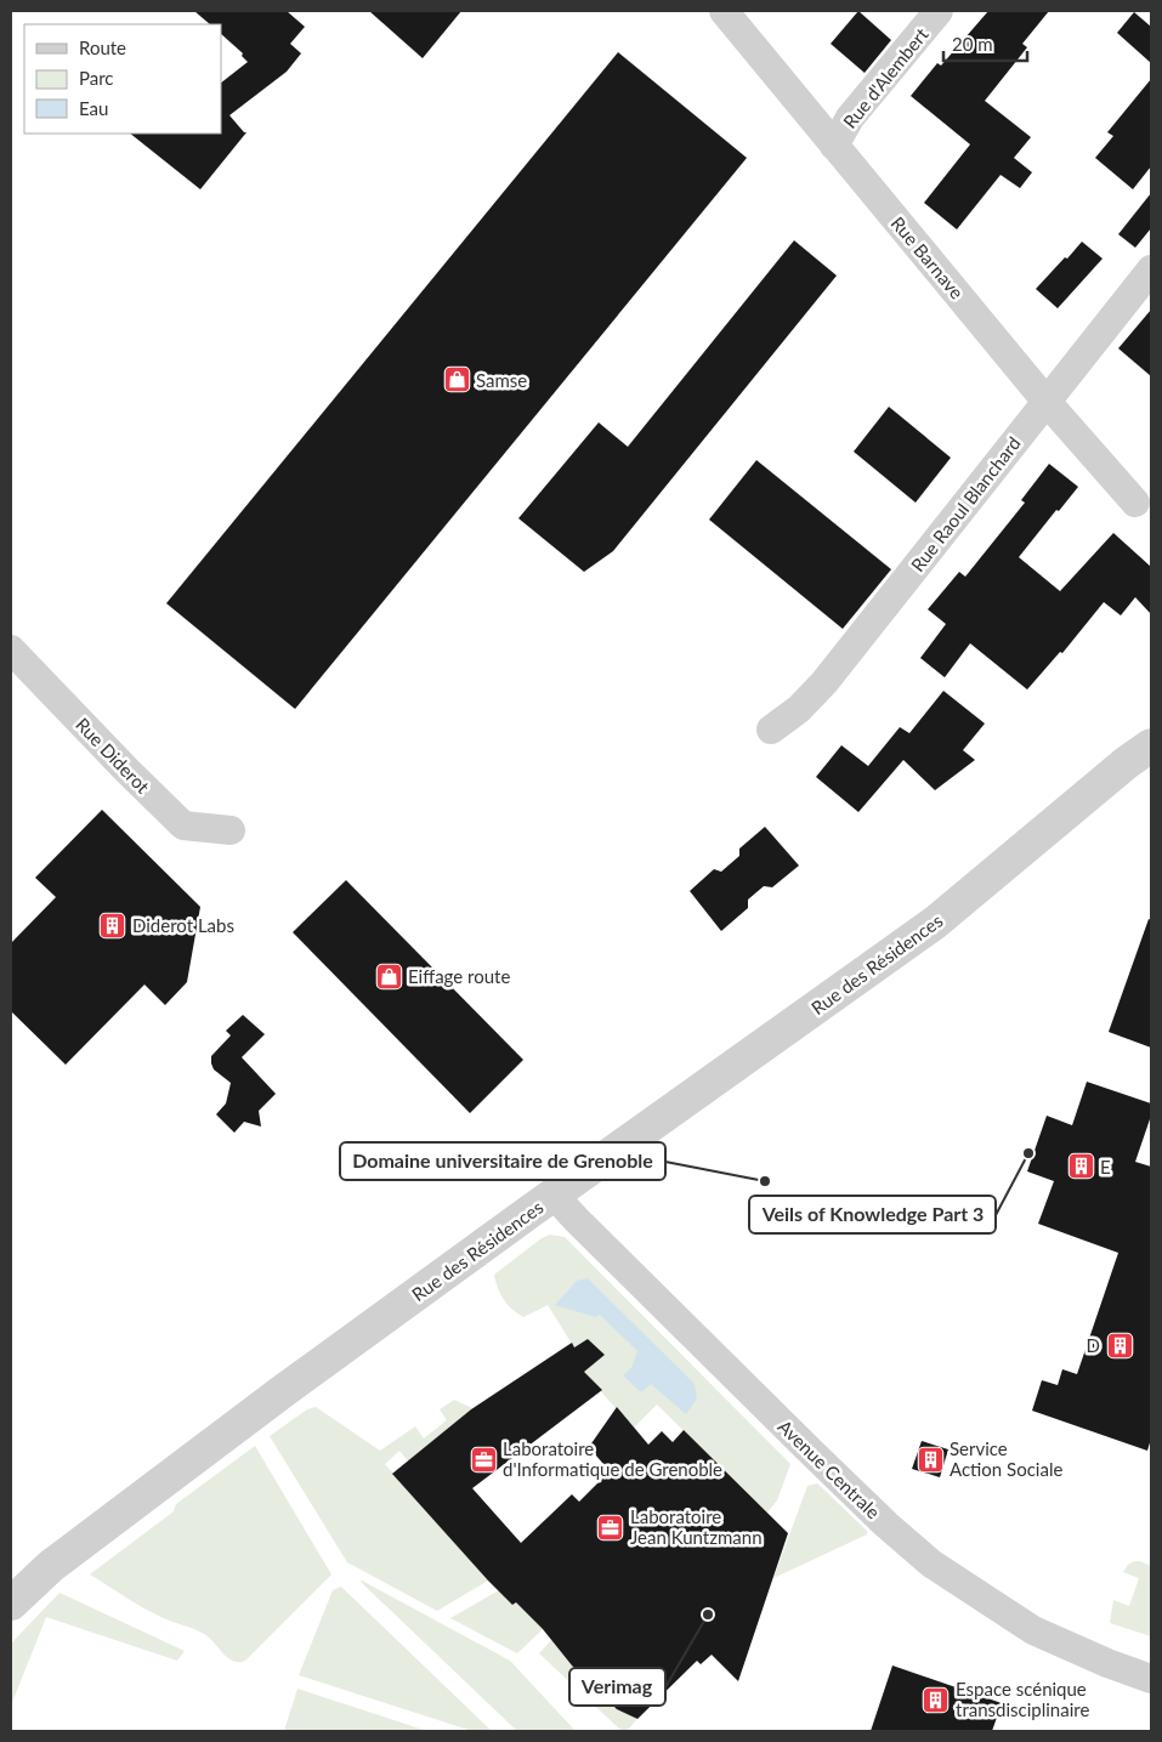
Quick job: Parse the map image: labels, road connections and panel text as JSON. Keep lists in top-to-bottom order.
{
  "streets": {
    "street": [
      "Rue d'Alembert",
      "Rue Barnave",
      "Rue Raoul Blanchard",
      "Rue Diderot",
      "Rue des Résidences",
      "Avenue Centrale"
    ]
  },
  "crossings": [
    ["Rue d'Alembert", "Rue Barnave"],
    ["Rue Barnave", "Rue Raoul Blanchard"],
    ["Rue des Résidences", "Avenue Centrale"]
  ],
  "places": {
    "shop": ["Samse", "Eiffage route"],
    "building": [
      "Diderot Labs",
      "E",
      "D",
      "Service Action Sociale",
      "Espace scénique transdisciplinaire"
    ],
    "other": ["Veils of Knowledge Part 3", "Domaine universitaire de Grenoble", "Verimag"],
    "office": ["Laboratoire d'Informatique de Grenoble", "Laboratoire Jean Kuntzmann"]
  },
  "legend": ["Route", "Parc", "Eau"],
  "scale_bar": "20 m"
}
